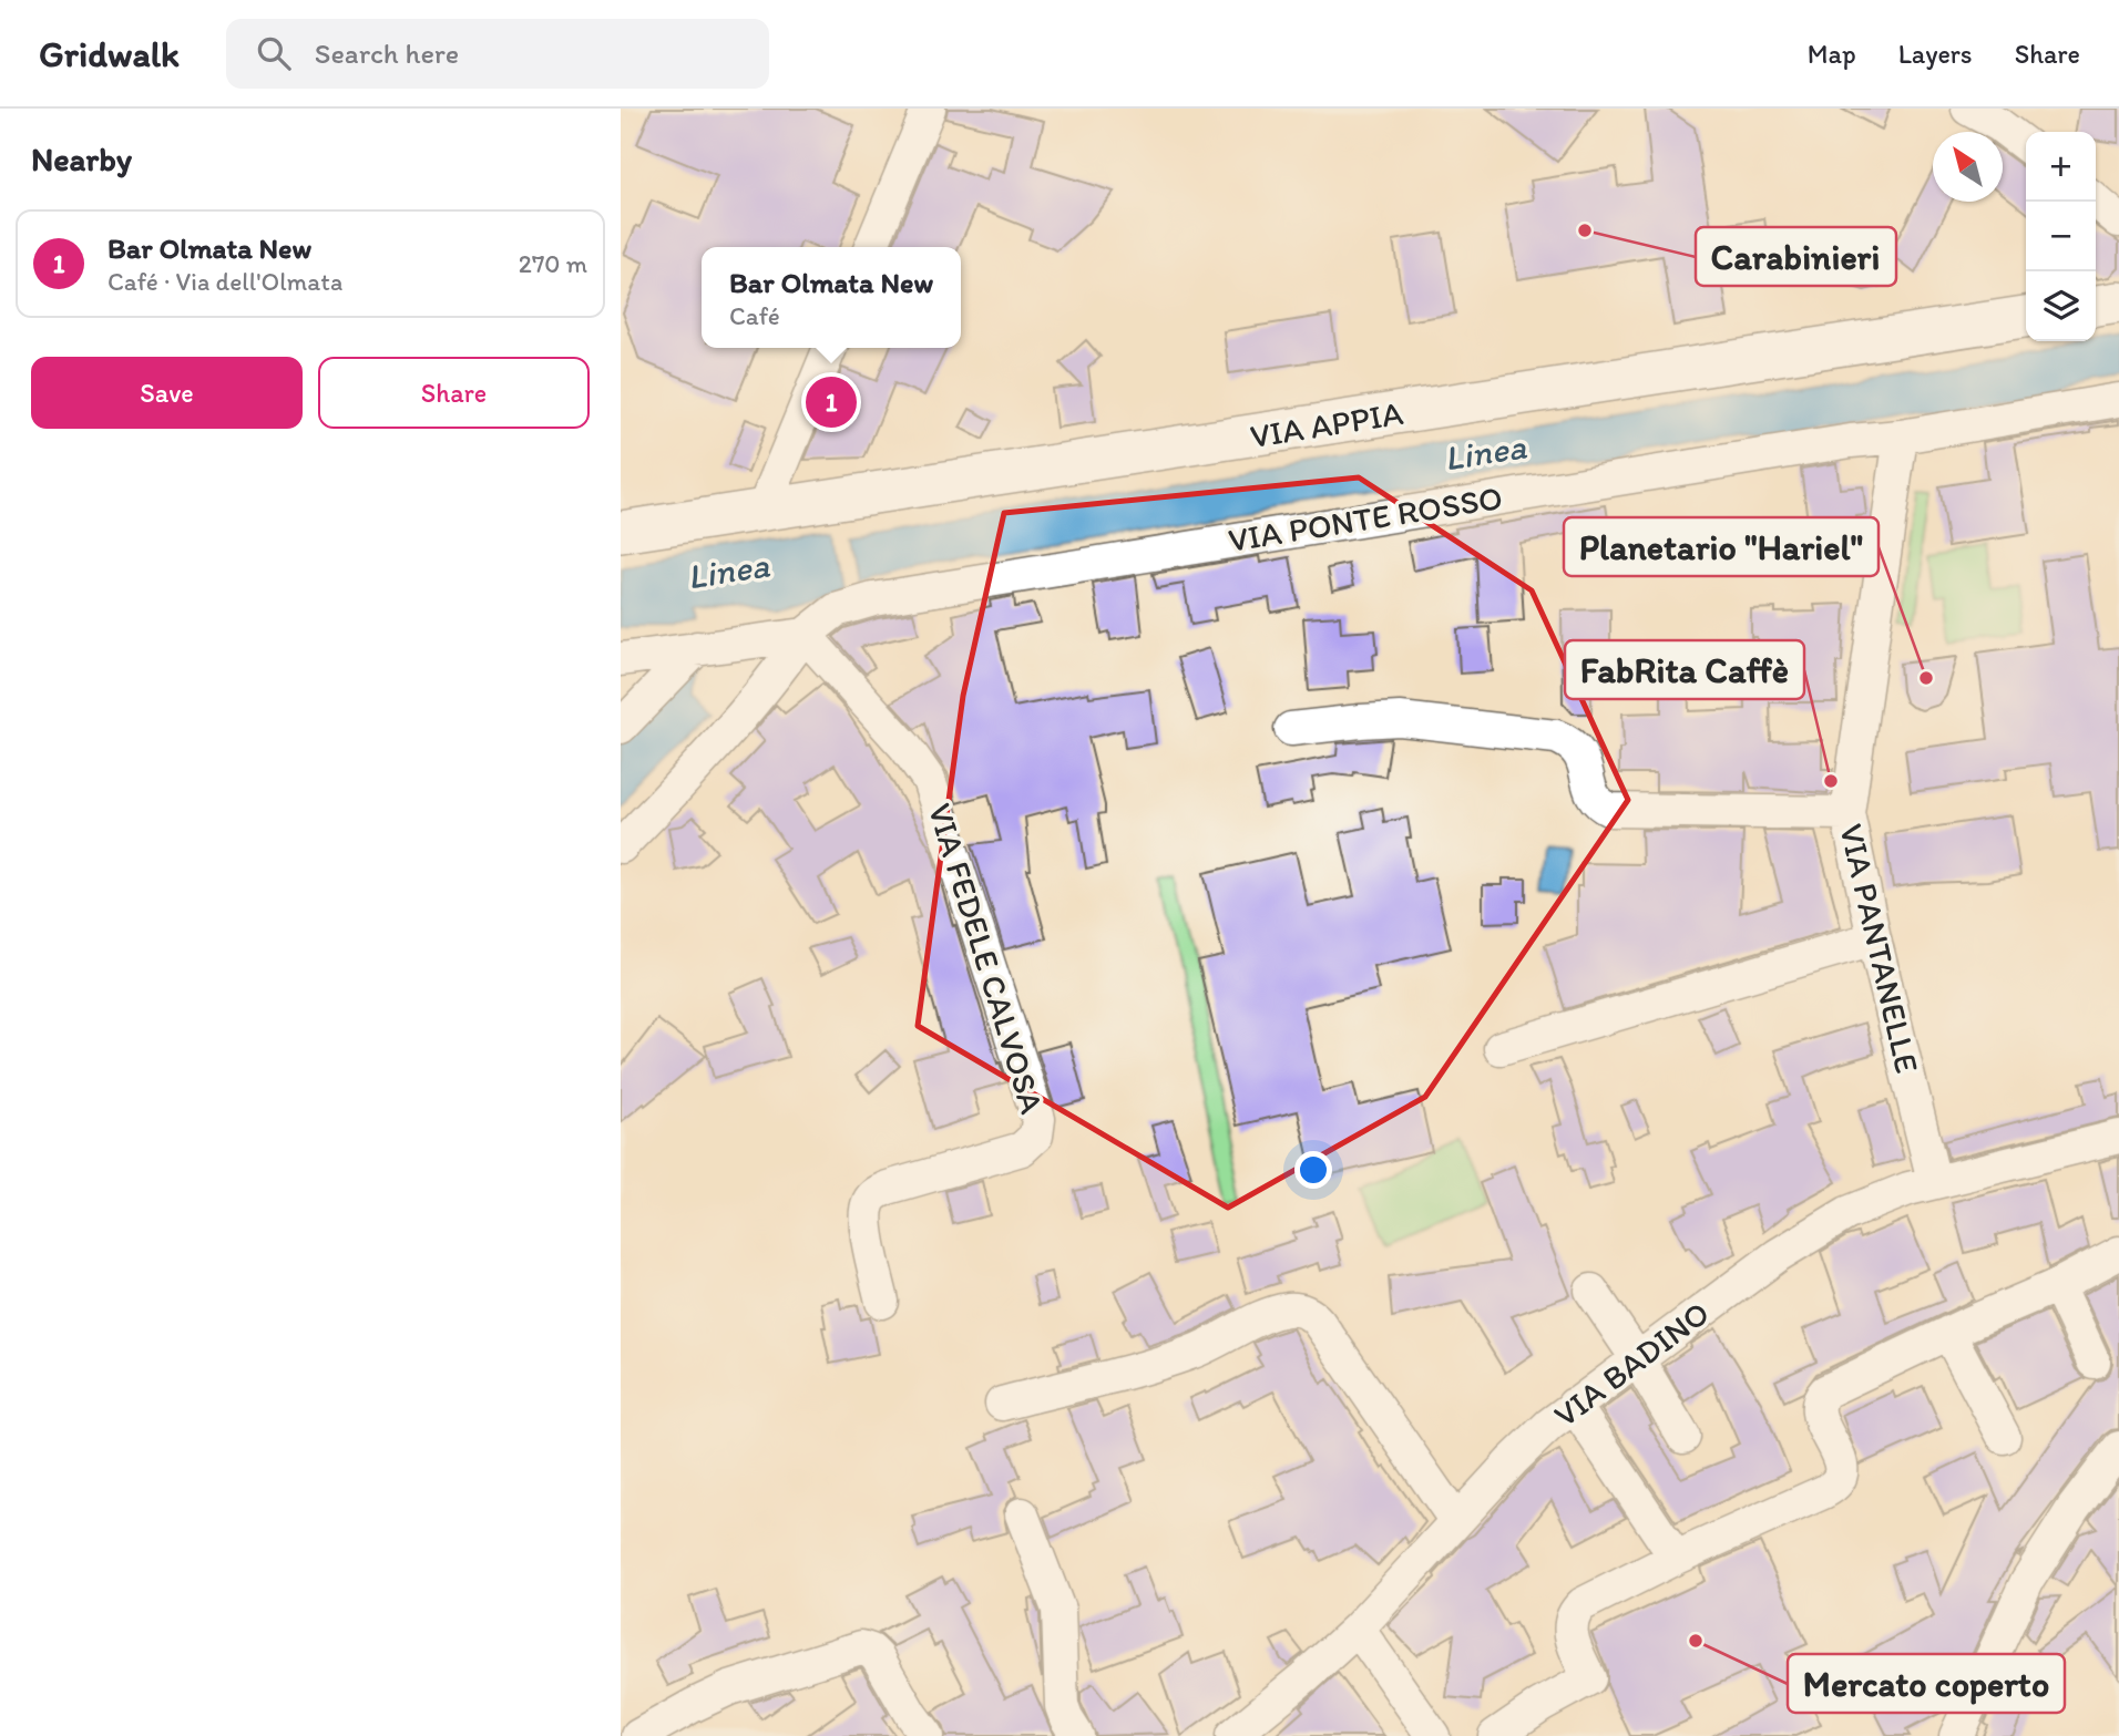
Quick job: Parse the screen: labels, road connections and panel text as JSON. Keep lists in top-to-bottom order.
{
  "streets": {
    "main road": ["VIA APPIA"],
    "street": [
      "VIA PONTE ROSSO",
      "VIA PANTANELLE",
      "VIA FEDELE CALVOSA",
      "VIA BADINO"
    ]
  },
  "crossings": [
    ["VIA PONTE ROSSO", "VIA PANTANELLE"],
    ["VIA PONTE ROSSO", "VIA FEDELE CALVOSA"],
    ["VIA PANTANELLE", "VIA BADINO"]
  ],
  "water": ["Linea"],
  "places": [
    "Carabinieri",
    "Planetario \"Hariel\"",
    "FabRita Caffè",
    "Mercato coperto"
  ],
  "north": "top left",
  "page": {
    "header": "Gridwalk",
    "search": "Search here",
    "nav": ["Map", "Layers", "Share"],
    "heading": "Nearby",
    "map_buttons": ["+", "−"],
    "list": [
      {
        "mark": "1",
        "name": "Bar Olmata New",
        "note": "Café · Via dell'Olmata",
        "value": "270 m"
      }
    ],
    "popup": ["Bar Olmata New", "Café"],
    "buttons": ["Save", "Share"],
    "pins": "1"
  }
}
